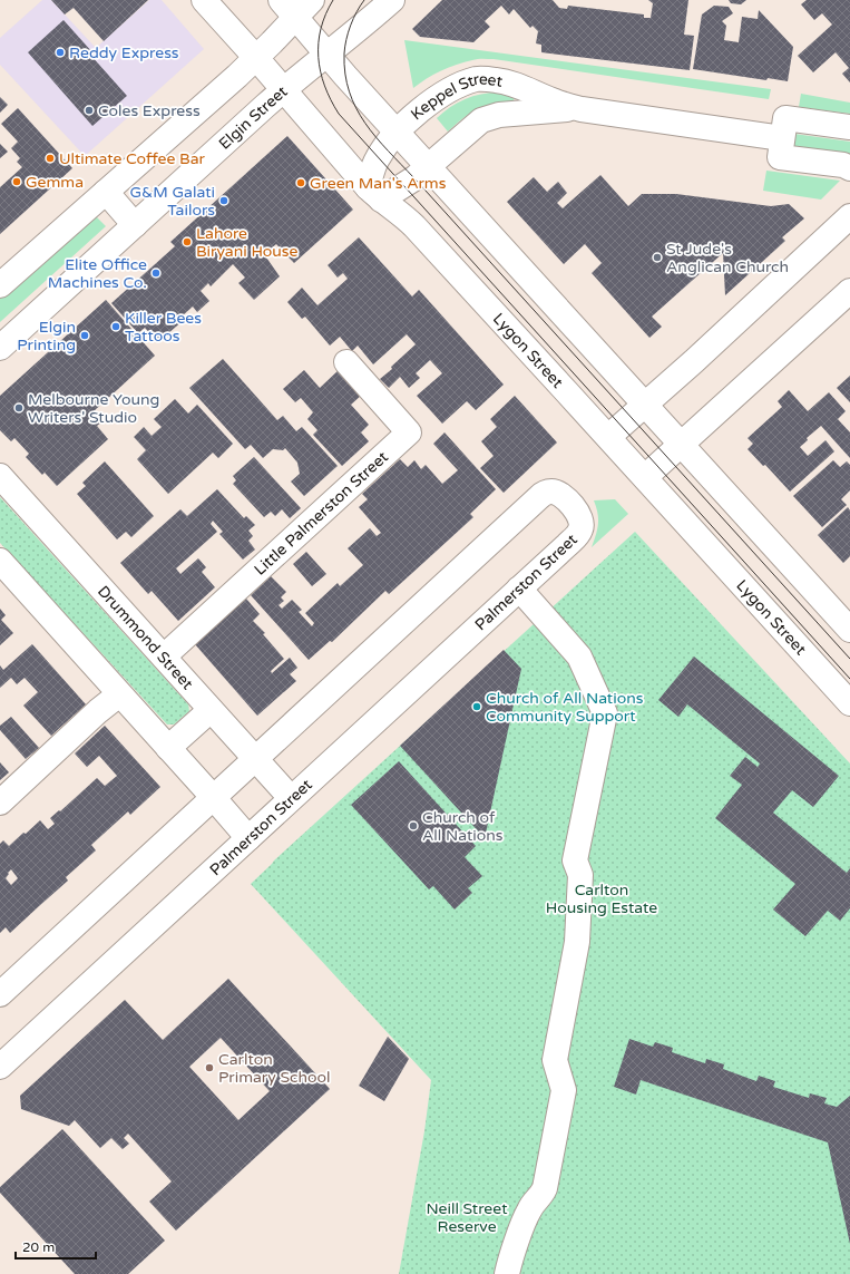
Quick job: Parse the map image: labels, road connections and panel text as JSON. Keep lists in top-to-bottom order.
{
  "streets": {
    "street": [
      "Keppel Street",
      "Elgin Street",
      "Lygon Street",
      "Little Palmerston Street",
      "Palmerston Street",
      "Drummond Street"
    ]
  },
  "crossings": [
    ["Keppel Street", "Lygon Street"],
    ["Elgin Street", "Lygon Street"],
    ["Little Palmerston Street", "Drummond Street"],
    ["Palmerston Street", "Drummond Street"]
  ],
  "parks": ["Carlton Housing Estate", "Neill Street Reserve"],
  "places": [
    "Reddy Express",
    "Coles Express",
    "Ultimate Coffee Bar",
    "Gemma",
    "Green Man's Arms",
    "G&M Galati Tailors",
    "Lahore Biryani House",
    "St Jude's Anglican Church",
    "Elite Office Machines Co.",
    "Killer Bees Tattoos",
    "Elgin Printing",
    "Melbourne Young Writers' Studio",
    "Church of All Nations Community Support",
    "Church of All Nations",
    "Carlton Primary School"
  ],
  "scale_bar": "20 m"
}
